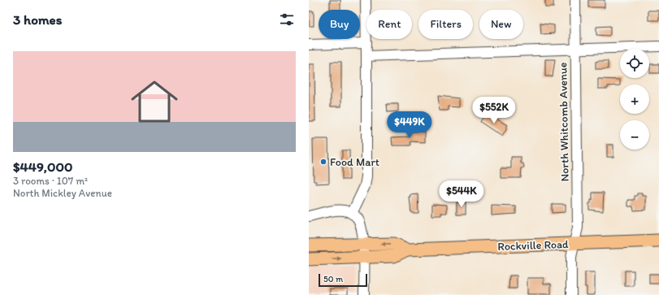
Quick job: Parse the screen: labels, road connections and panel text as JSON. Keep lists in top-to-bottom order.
{
  "streets": {
    "main road": ["Rockville Road"],
    "street": ["North Whitcomb Avenue"]
  },
  "crossings": [
    ["North Whitcomb Avenue", "Rockville Road"]
  ],
  "places": ["Food Mart"],
  "scale_bar": "50 m",
  "page": {
    "heading": "3 homes",
    "chip": [
      "Buy",
      "Rent",
      "Filters",
      "New"
    ],
    "list": [
      {
        "name": "$449,000",
        "note": "3 rooms · 107 m² · North Mickley Avenue"
      }
    ],
    "map_buttons": ["+", "−"],
    "price": ["$552K", "$449K", "$544K"],
    "scale": "50 m"
  }
}
